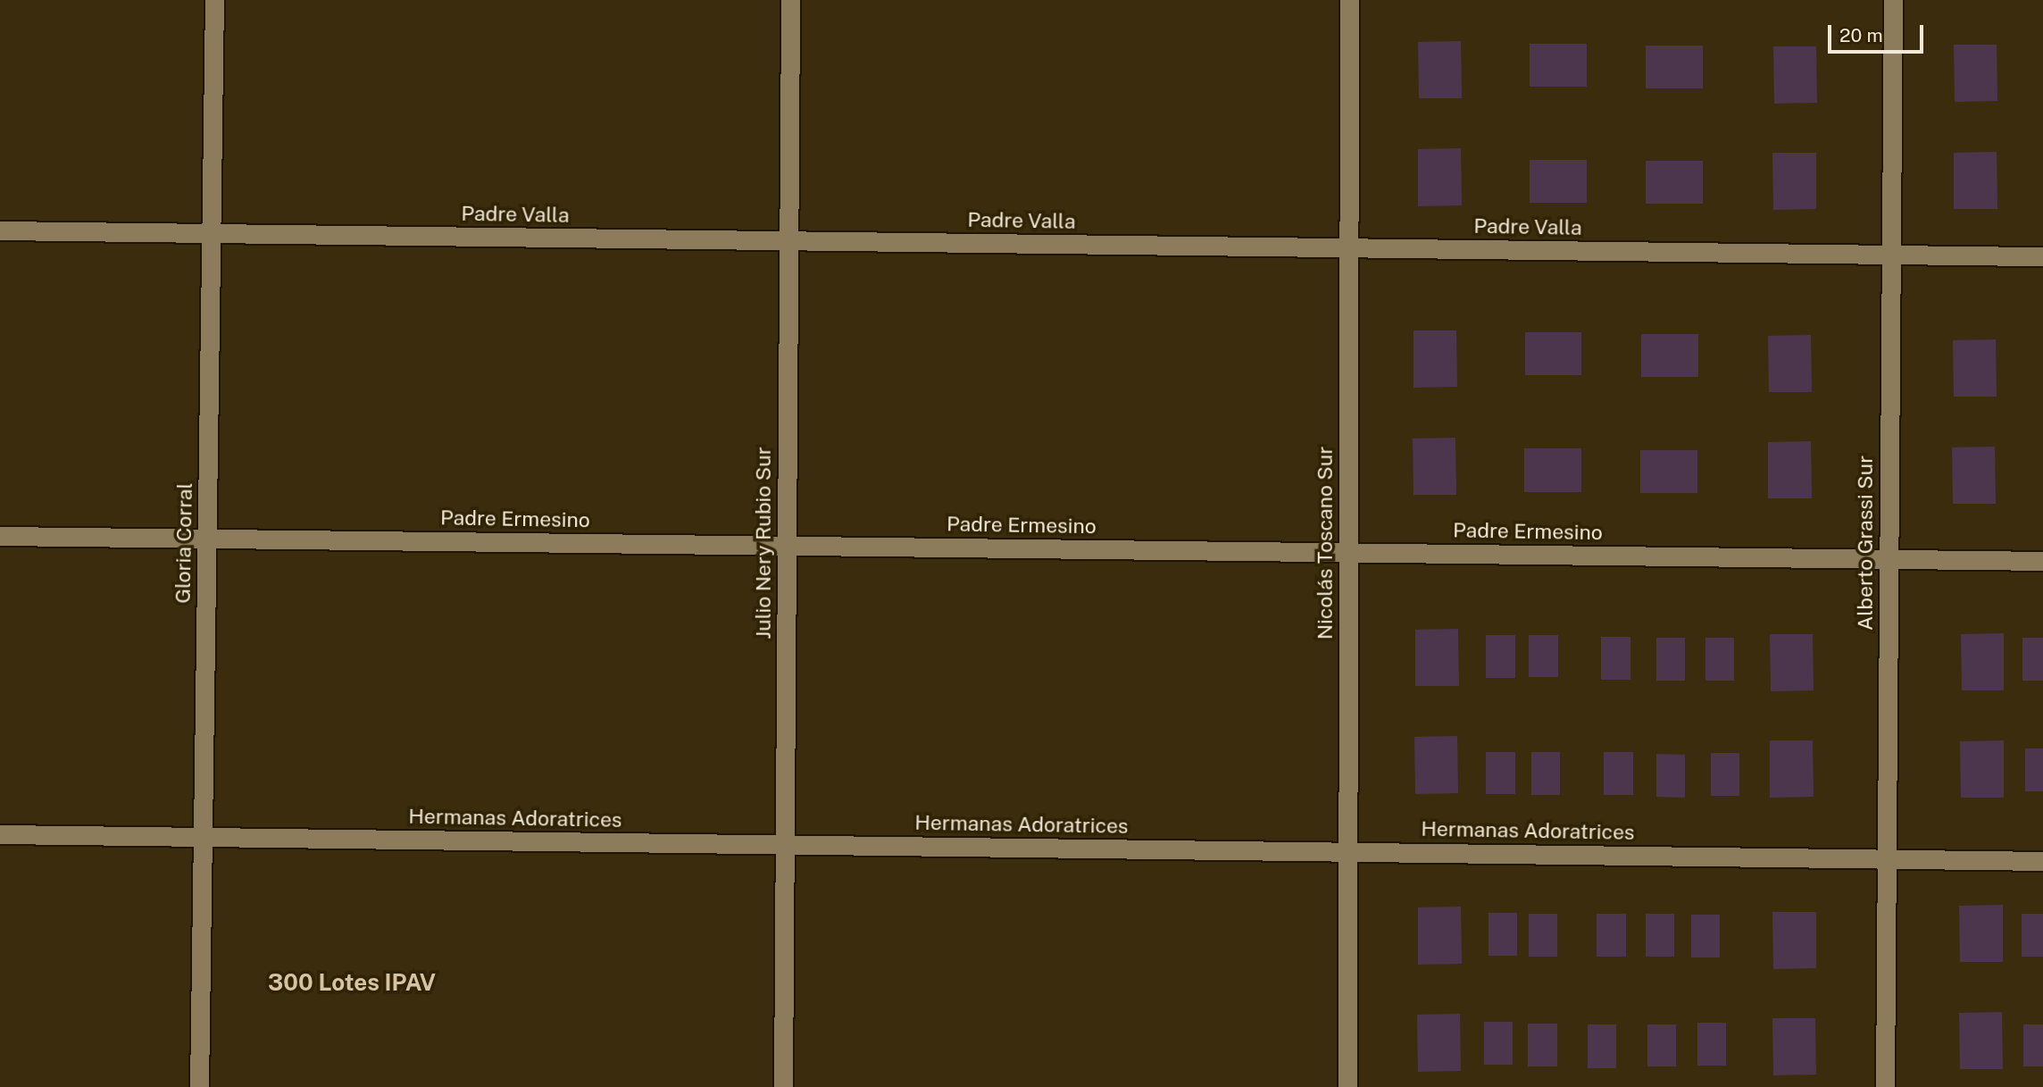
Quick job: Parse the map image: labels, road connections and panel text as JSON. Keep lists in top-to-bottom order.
{
  "streets": {
    "street": [
      "Padre Valla",
      "Padre Ermesino",
      "Gloria Corral",
      "Julio Nery Rubio Sur",
      "Nicolás Toscano Sur",
      "Alberto Grassi Sur",
      "Hermanas Adoratrices"
    ]
  },
  "crossings": [
    ["Padre Valla", "Gloria Corral"],
    ["Padre Valla", "Julio Nery Rubio Sur"],
    ["Padre Valla", "Nicolás Toscano Sur"],
    ["Padre Valla", "Alberto Grassi Sur"],
    ["Padre Ermesino", "Gloria Corral"],
    ["Padre Ermesino", "Julio Nery Rubio Sur"],
    ["Padre Ermesino", "Nicolás Toscano Sur"],
    ["Padre Ermesino", "Alberto Grassi Sur"],
    ["Gloria Corral", "Hermanas Adoratrices"],
    ["Julio Nery Rubio Sur", "Hermanas Adoratrices"],
    ["Nicolás Toscano Sur", "Hermanas Adoratrices"],
    ["Alberto Grassi Sur", "Hermanas Adoratrices"]
  ],
  "districts": ["300 Lotes IPAV"],
  "scale_bar": "20 m"
}
